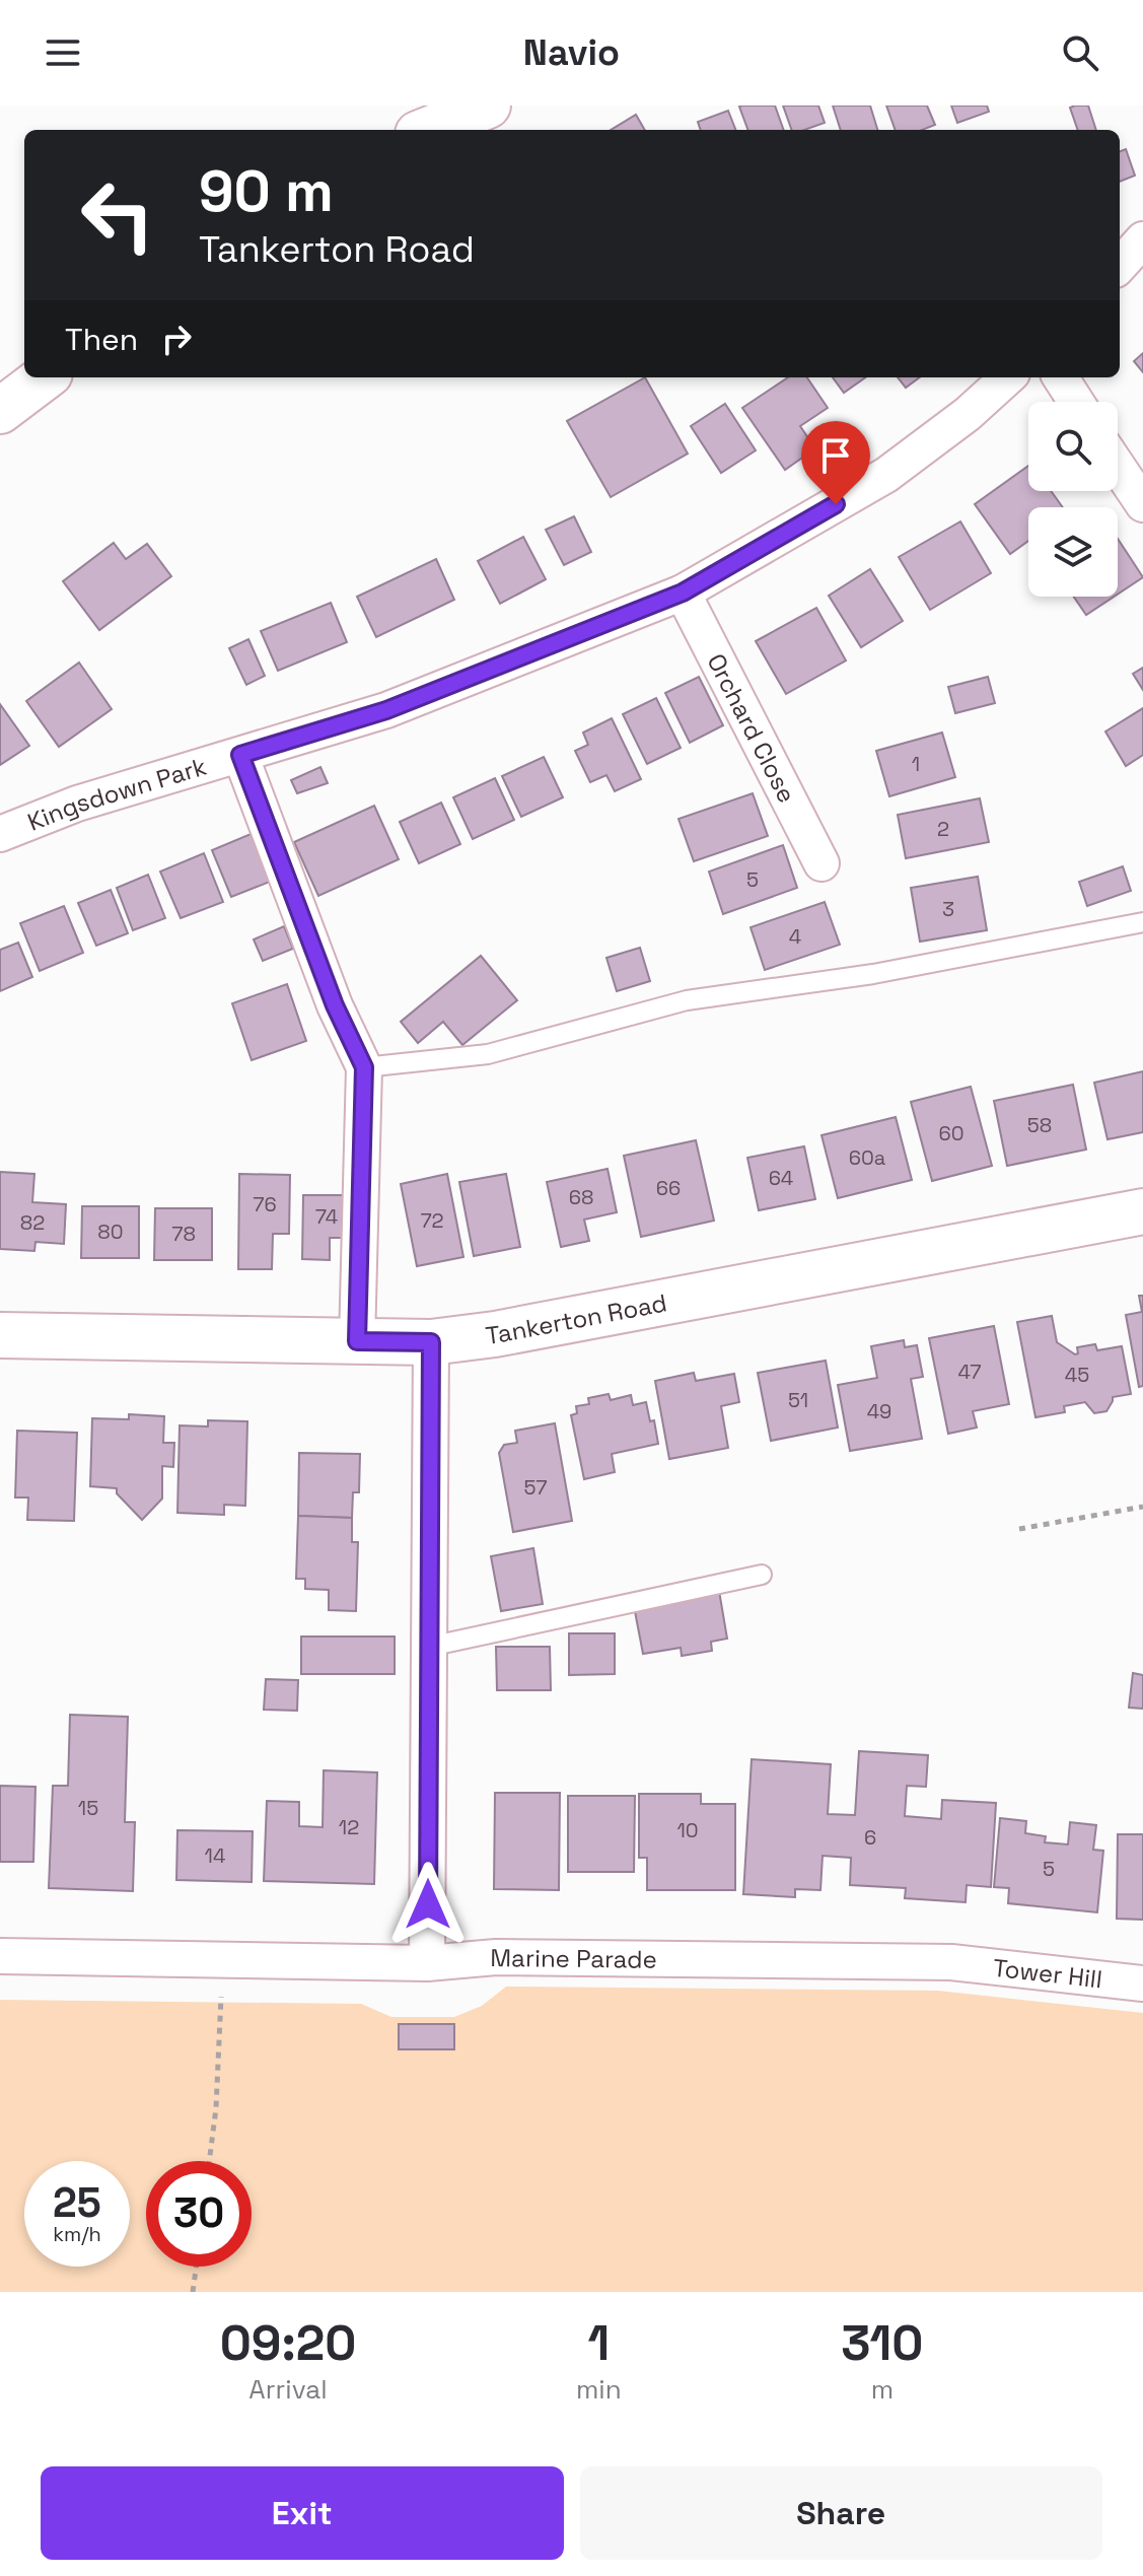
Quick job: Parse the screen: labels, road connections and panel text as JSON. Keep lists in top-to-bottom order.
{
  "streets": {
    "main road": ["Tankerton Road"],
    "street": [
      "Orchard Close",
      "Kingsdown Park",
      "Marine Parade",
      "Tower Hill"
    ]
  },
  "crossings": [
    ["Orchard Close", "Kingsdown Park"],
    ["Marine Parade", "Tower Hill"]
  ],
  "house_numbers": [
    "1",
    "2",
    "5",
    "3",
    "4",
    "58",
    "60",
    "60a",
    "64",
    "66",
    "68",
    "76",
    "74",
    "72",
    "82",
    "80",
    "78",
    "47",
    "45",
    "51",
    "49",
    "57",
    "15",
    "12",
    "10",
    "6",
    "14",
    "5"
  ],
  "page": {
    "header": "Navio",
    "turn": ["90 m", "Tankerton Road"],
    "then": "Then",
    "speed": "25 km/h",
    "limit": "30",
    "eta": [
      "09:20",
      "Arrival",
      "1",
      "min",
      "310",
      "m"
    ],
    "buttons": ["Exit", "Share"]
  }
}
